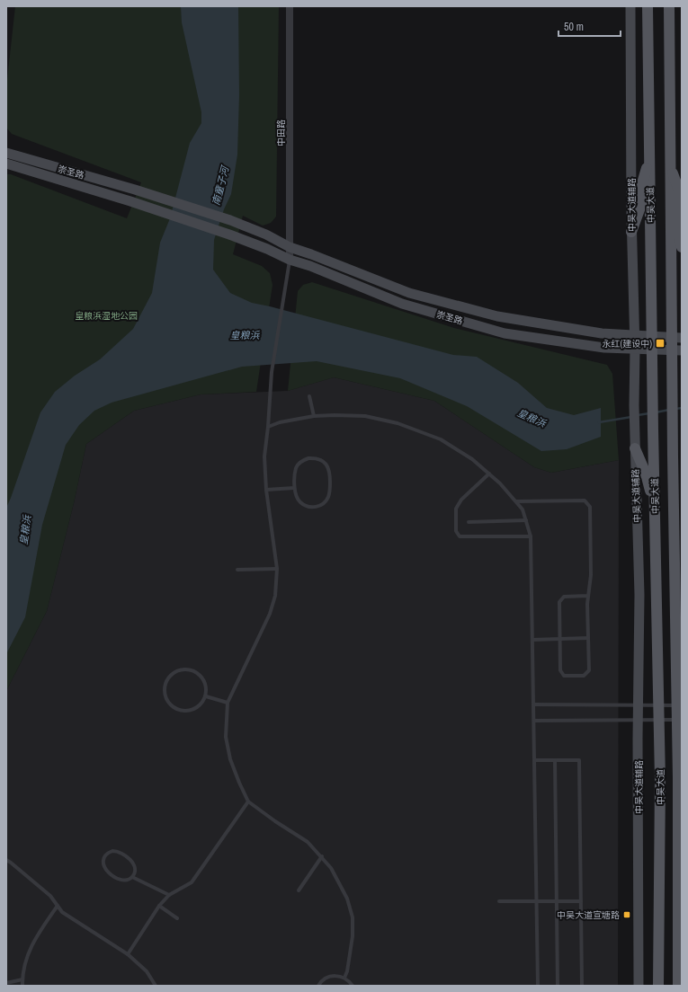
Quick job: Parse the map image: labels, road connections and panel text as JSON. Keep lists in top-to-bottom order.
{
  "streets": {
    "main road": ["崇圣路", "中吴大道辅路", "中吴大道"],
    "street": ["中田路"]
  },
  "crossings": [
    ["中田路", "崇圣路"],
    ["崇圣路", "中吴大道辅路"],
    ["崇圣路", "中吴大道"]
  ],
  "water": ["南童子河", "皇粮浜"],
  "parks": ["皇粮浜湿地公园"],
  "places": {
    "transit": ["永红(建设中)", "中吴大道宣塘路"]
  },
  "scale_bar": "50 m"
}
